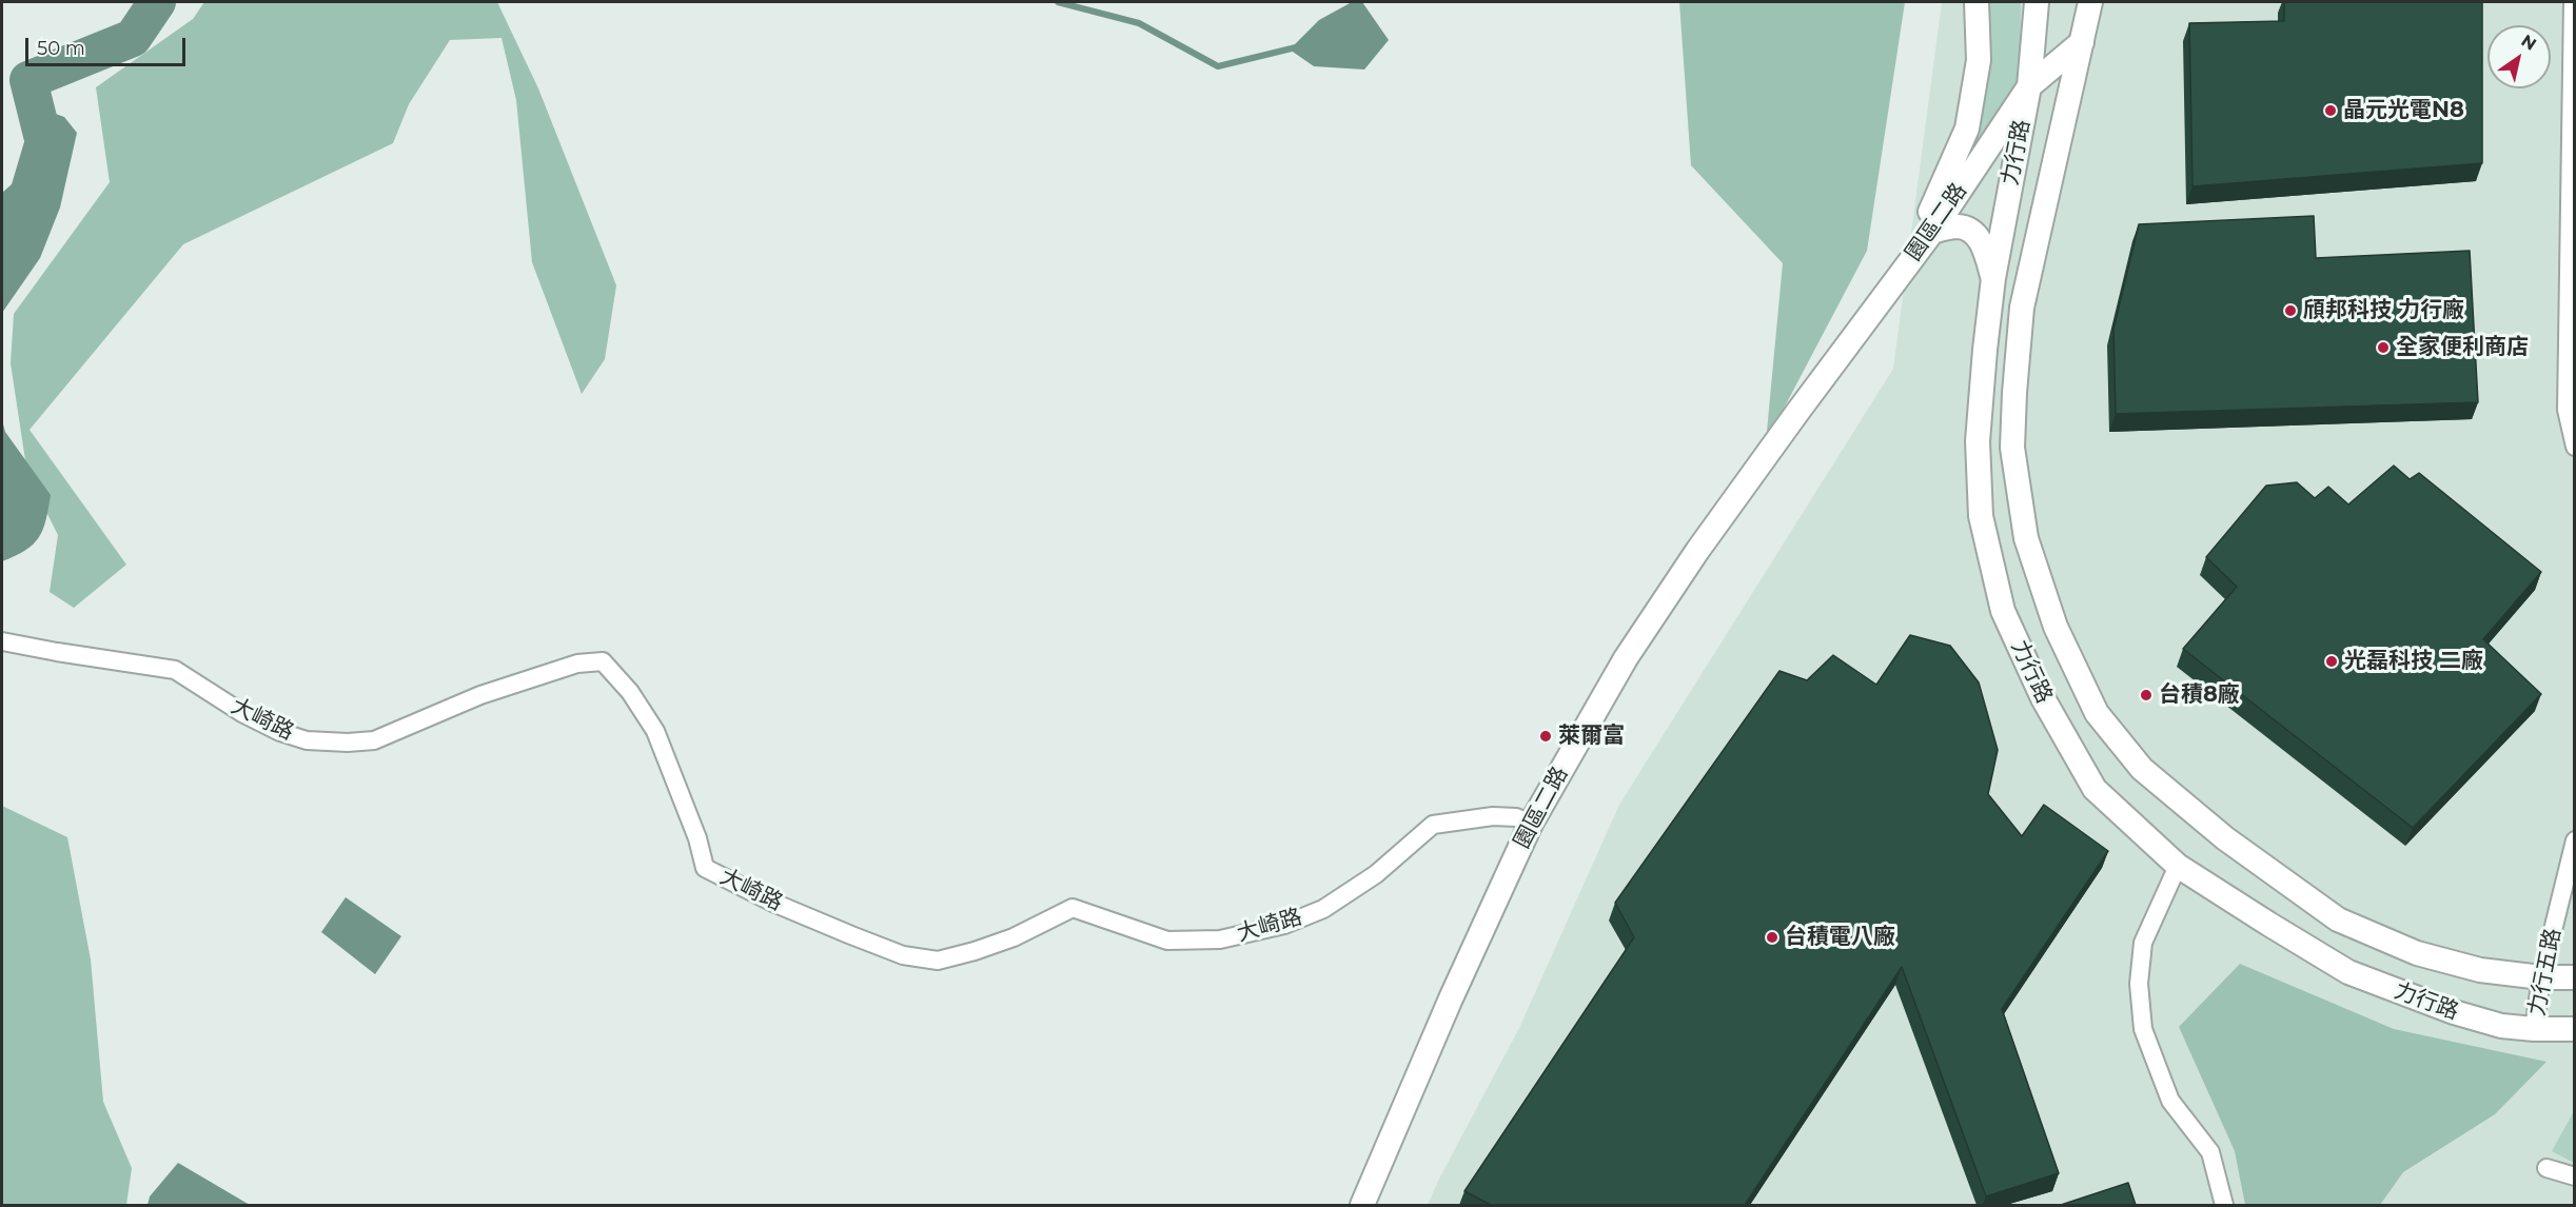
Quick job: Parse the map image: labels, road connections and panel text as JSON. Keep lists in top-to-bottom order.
{
  "streets": {
    "street": [
      "力行路",
      "園區二路",
      "大崎路",
      "力行五路"
    ]
  },
  "crossings": [
    ["力行路", "園區二路"],
    ["力行路", "力行五路"],
    ["園區二路", "大崎路"]
  ],
  "places": [
    "晶元光電N8",
    "頎邦科技 力行廠",
    "全家便利商店",
    "光磊科技 二廠",
    "台積8廠",
    "萊爾富",
    "台積電八廠"
  ],
  "scale_bar": "50 m",
  "north": "top right"
}
